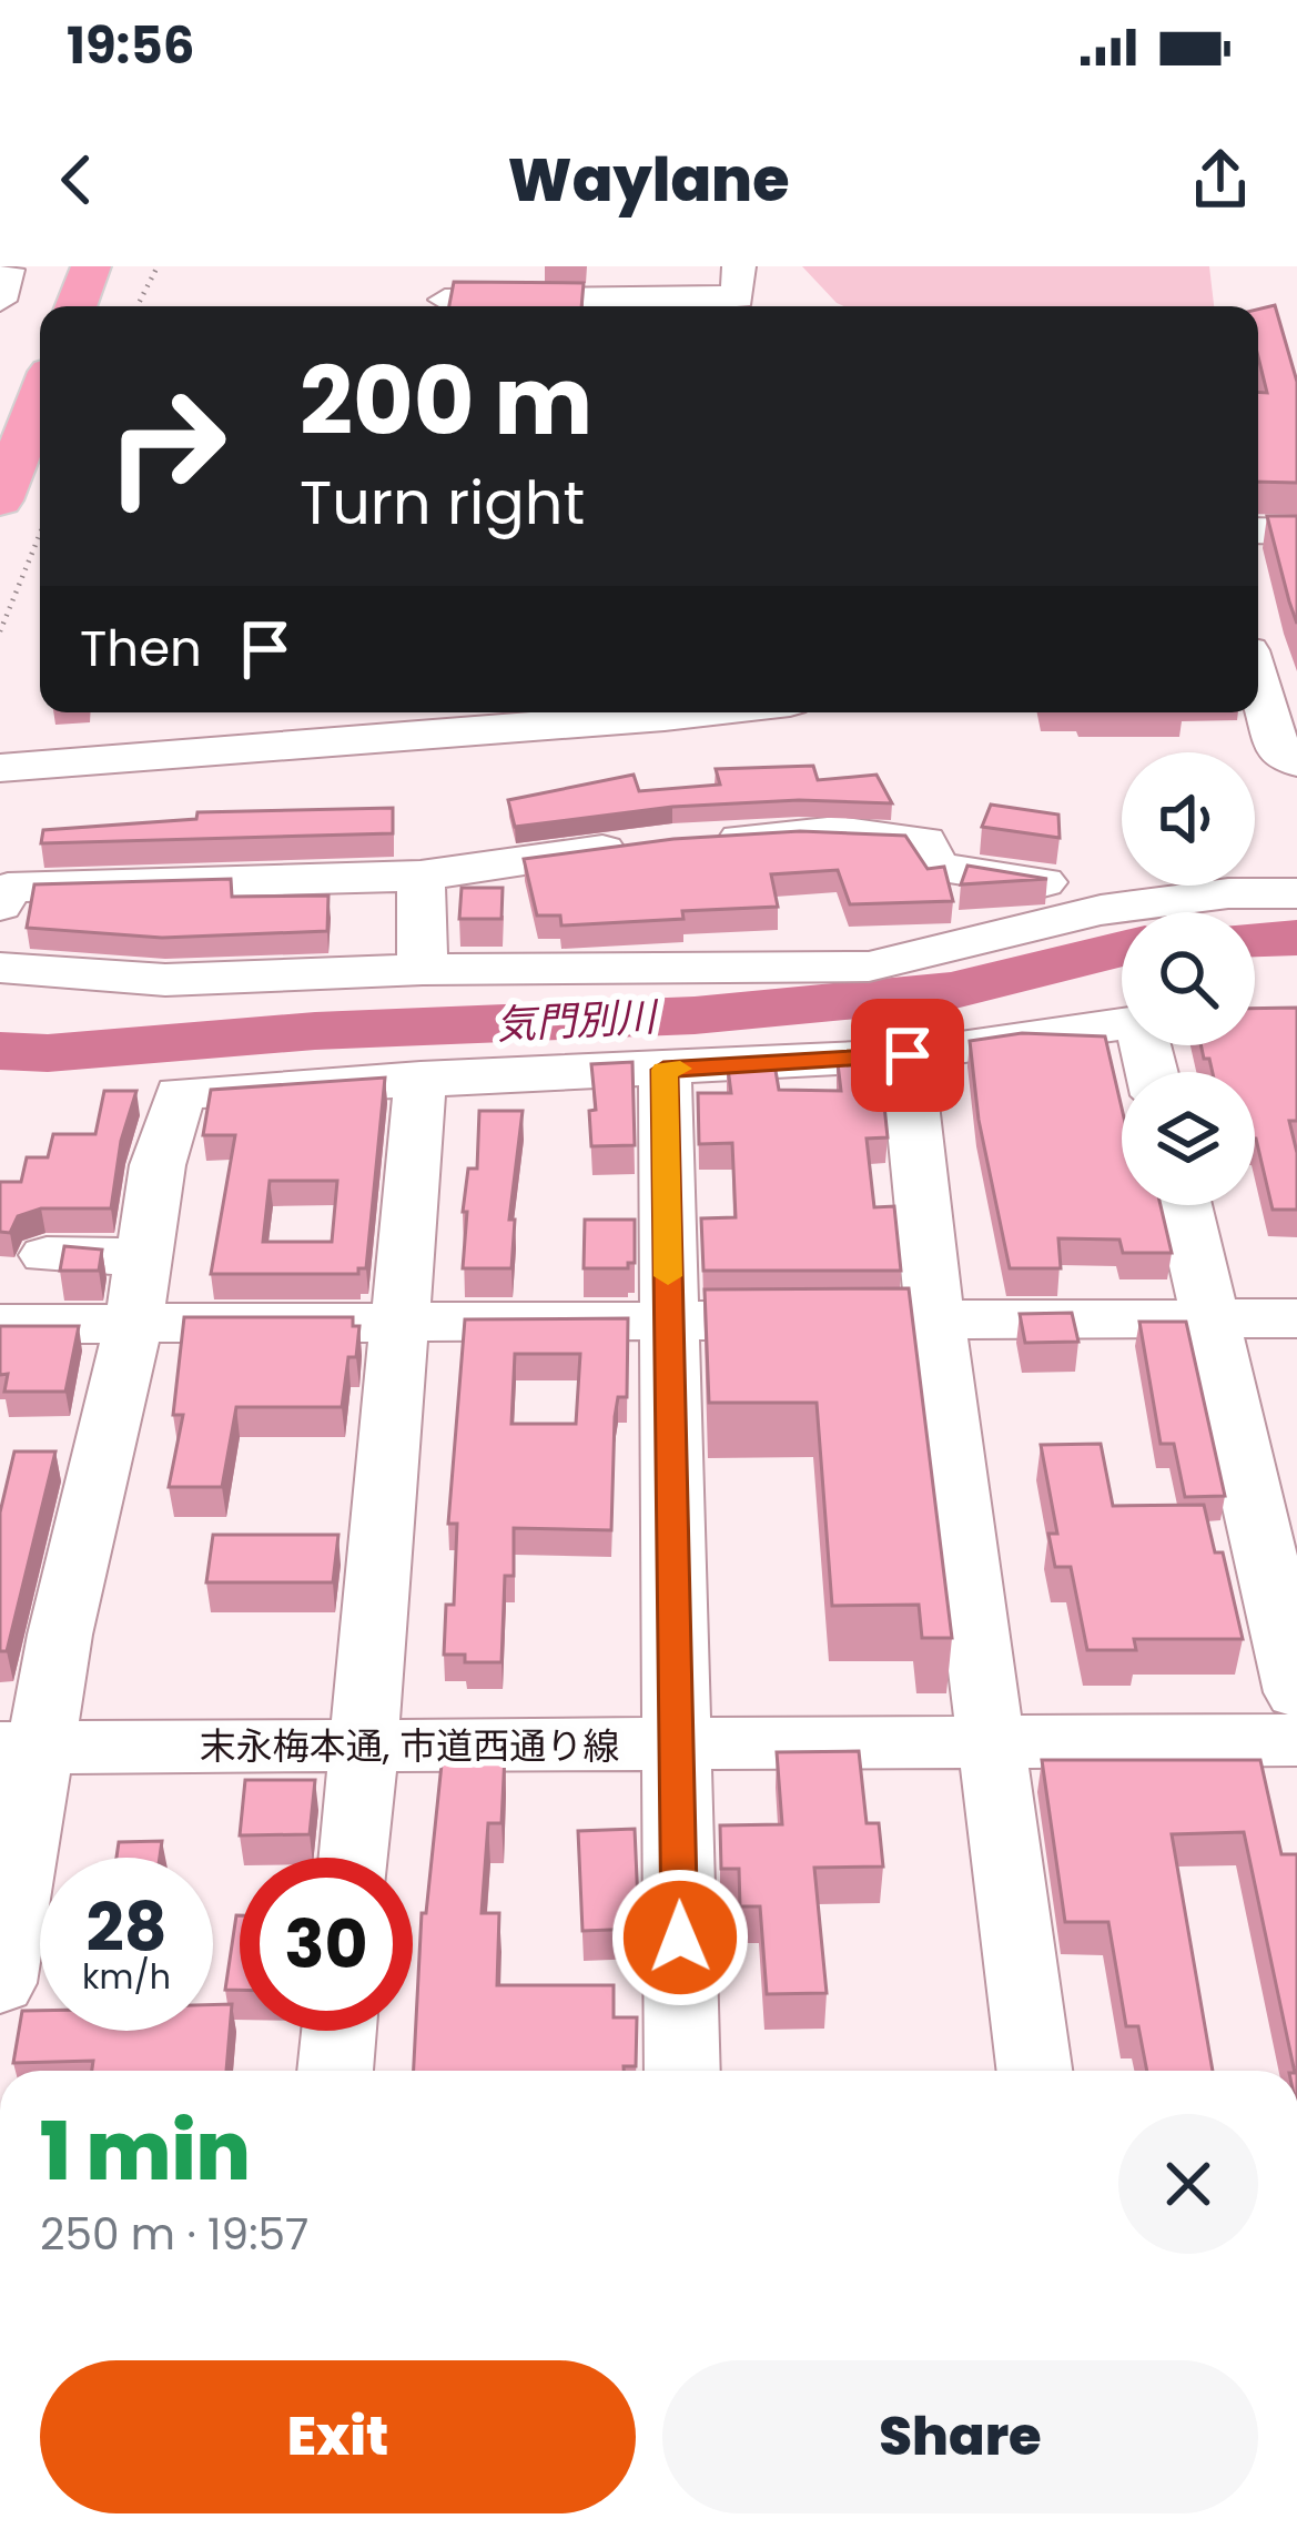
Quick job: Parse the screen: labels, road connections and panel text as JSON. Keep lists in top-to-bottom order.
{
  "streets": {
    "street": ["末永梅本通, 市道西通り線"]
  },
  "water": ["気門別川"],
  "page": {
    "status": "19:56",
    "header": "Waylane",
    "turn": ["200 m", "Turn right"],
    "then": "Then",
    "speed": "28 km/h",
    "limit": "30",
    "heading": ["1 min", "250 m · 19:57"],
    "buttons": ["Exit", "Share"]
  }
}
